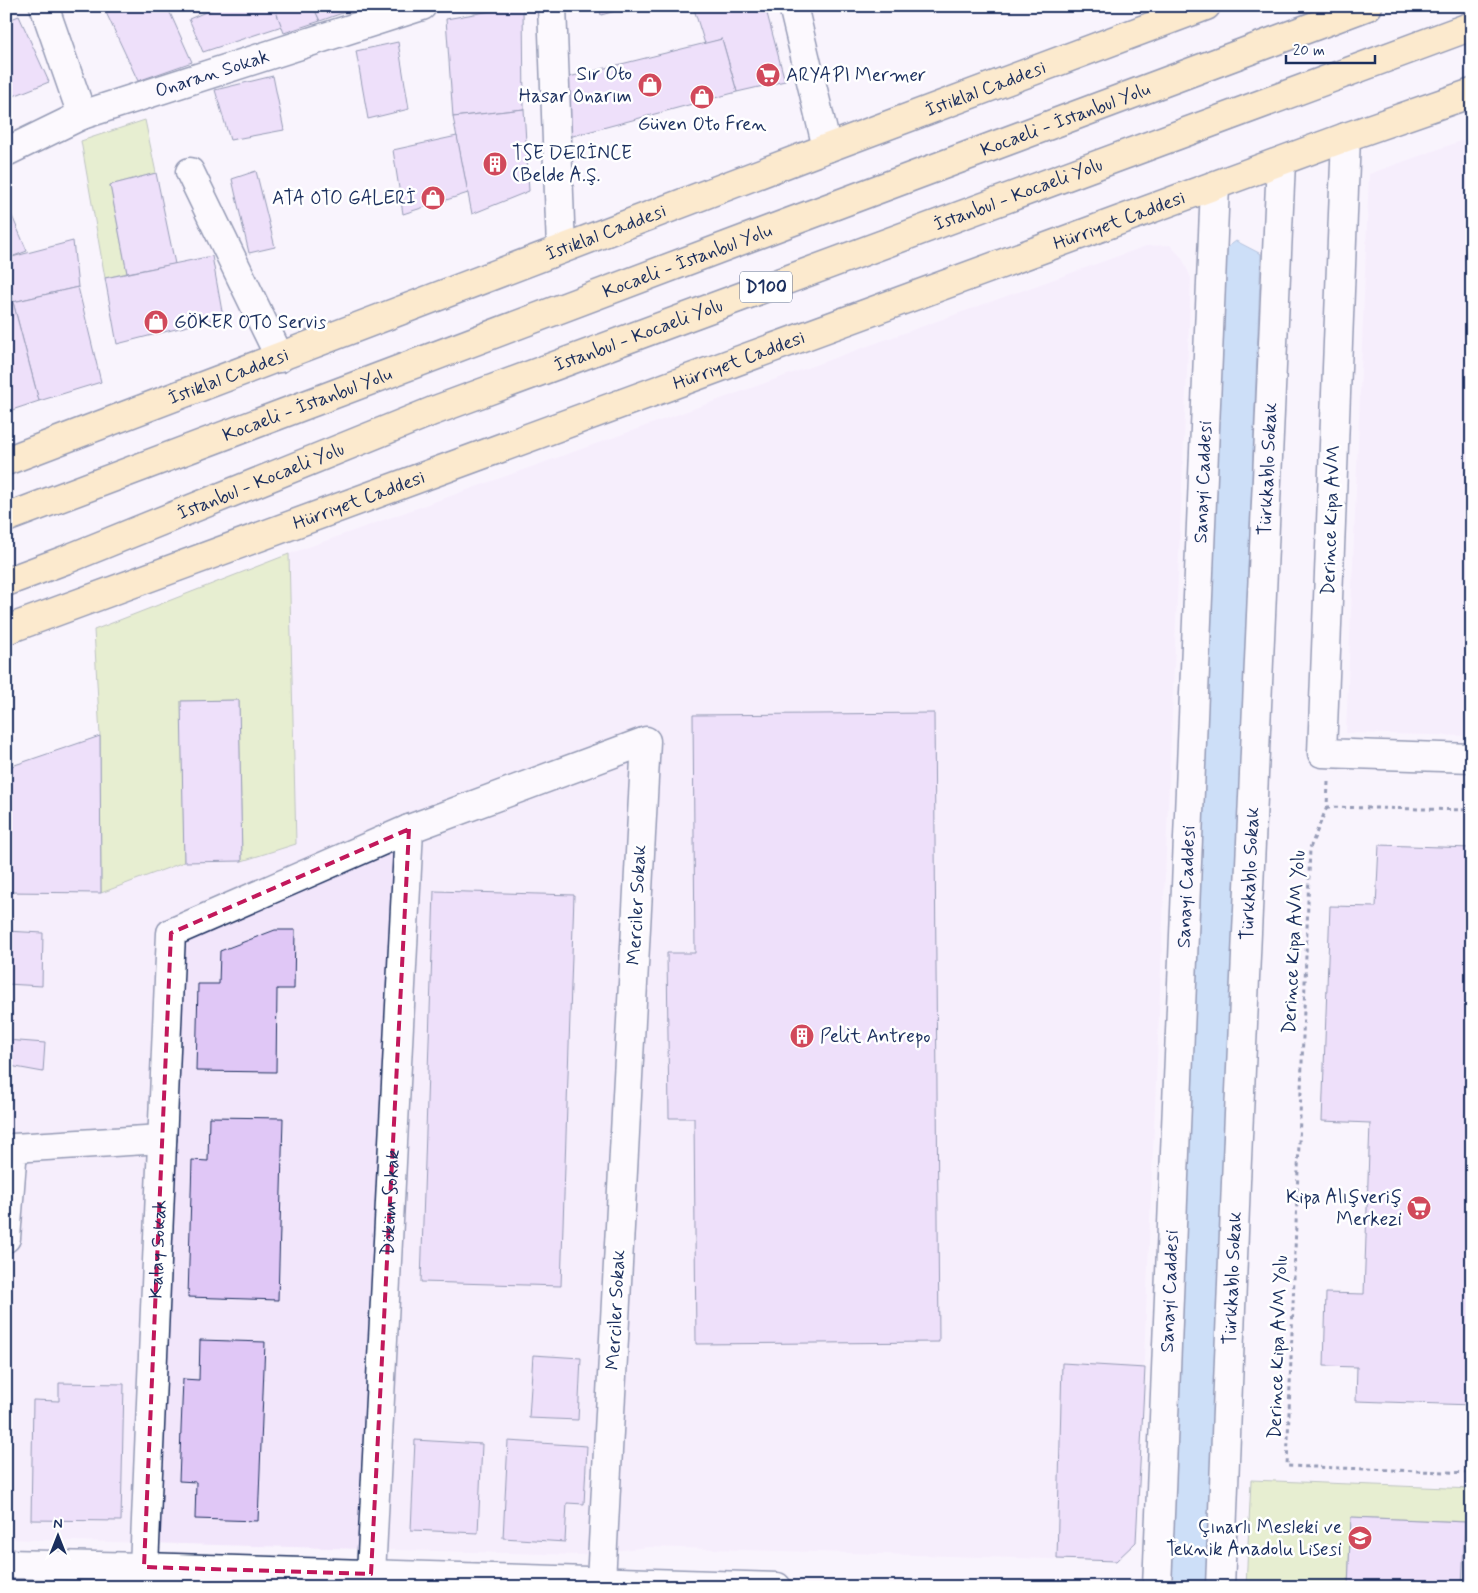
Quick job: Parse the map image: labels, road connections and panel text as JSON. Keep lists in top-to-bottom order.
{
  "streets": {
    "main road": [
      "İstiklal Caddesi",
      "Kocaeli - İstanbul Yolu",
      "İstanbul - Kocaeli Yolu",
      "Hürriyet Caddesi",
      "D100"
    ],
    "street": [
      "Onaran Sokak",
      "Türkkablo Sokak",
      "Sanayi Caddesi",
      "Derince Kipa AVM",
      "Merciler Sokak",
      "Döküm Sokak",
      "Kalay Sokak"
    ],
    "path": ["Derince Kipa AVM Yolu"]
  },
  "crossings": [
    ["Hürriyet Caddesi", "Türkkablo Sokak"],
    ["Hürriyet Caddesi", "Sanayi Caddesi"],
    ["Hürriyet Caddesi", "Derince Kipa AVM"],
    ["Merciler Sokak", "Döküm Sokak"],
    ["Merciler Sokak", "Kalay Sokak"]
  ],
  "places": {
    "supermarket": ["ARYAPI Mermer", "Kipa Alışveriş Merkezi"],
    "shop": [
      "Sır Oto Hasar Onarım",
      "Güven Oto Fren",
      "ATA OTO GALERİ",
      "GÖKER OTO Servis"
    ],
    "building": ["TSE DERİNCE (Belde A.Ş.", "Pelit Antrepo"],
    "school or university": ["Çınarlı Mesleki ve Teknik Anadolu Lisesi"]
  },
  "scale_bar": "20 m",
  "north": "top"
}
